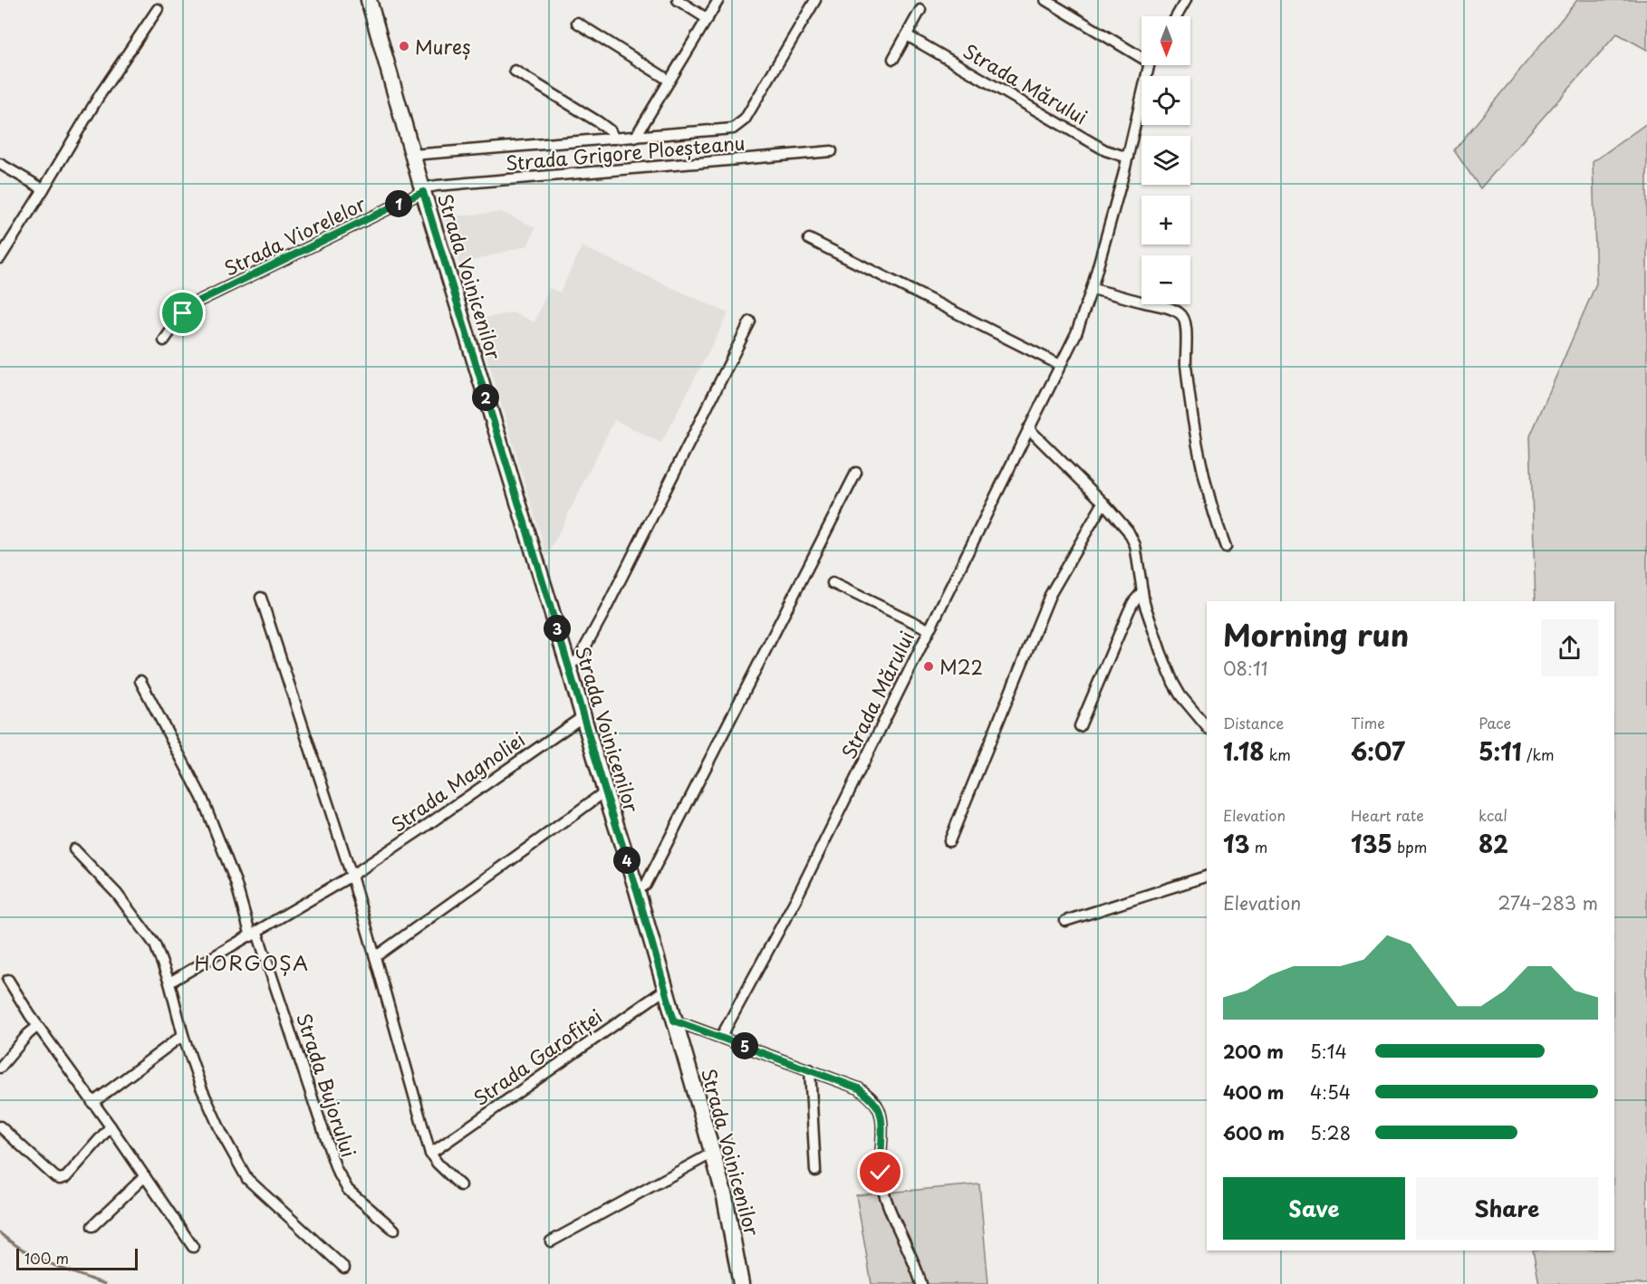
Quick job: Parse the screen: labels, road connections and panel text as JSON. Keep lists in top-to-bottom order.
{
  "streets": {
    "main road": ["Strada Voinicenilor"],
    "street": [
      "Strada Mărului",
      "Strada Grigore Ploeșteanu",
      "Strada Viorelelor",
      "Strada Magnoliei",
      "Strada Garofiței",
      "Strada Bujorului"
    ]
  },
  "crossings": [
    ["Strada Grigore Ploeșteanu", "Strada Viorelelor"],
    ["Strada Grigore Ploeșteanu", "Strada Voinicenilor"],
    ["Strada Viorelelor", "Strada Voinicenilor"],
    ["Strada Voinicenilor", "Strada Magnoliei"],
    ["Strada Voinicenilor", "Strada Garofiței"],
    ["Strada Magnoliei", "Strada Bujorului"]
  ],
  "districts": ["HORGOȘA"],
  "places": ["Mureș", "M22"],
  "scale_bar": "100 m",
  "north": "bottom",
  "page": {
    "map_buttons": ["+", "−"],
    "pins": [
      "1",
      "2",
      "3",
      "4",
      "5"
    ],
    "heading": ["Morning run", "08:11"],
    "stats": [
      ["Distance", "1.18 km"],
      ["Time", "6:07"],
      ["Pace", "5:11 /km"],
      ["Elevation", "13 m"],
      ["Heart rate", "135 bpm"],
      ["kcal", "82"]
    ],
    "chart": ["Elevation", "274–283 m"],
    "list": [
      {
        "name": "200 m",
        "note": "5:14"
      },
      {
        "name": "400 m",
        "note": "4:54"
      },
      {
        "name": "600 m",
        "note": "5:28"
      }
    ],
    "buttons": ["Save", "Share"],
    "scale": "100 m"
  }
}
